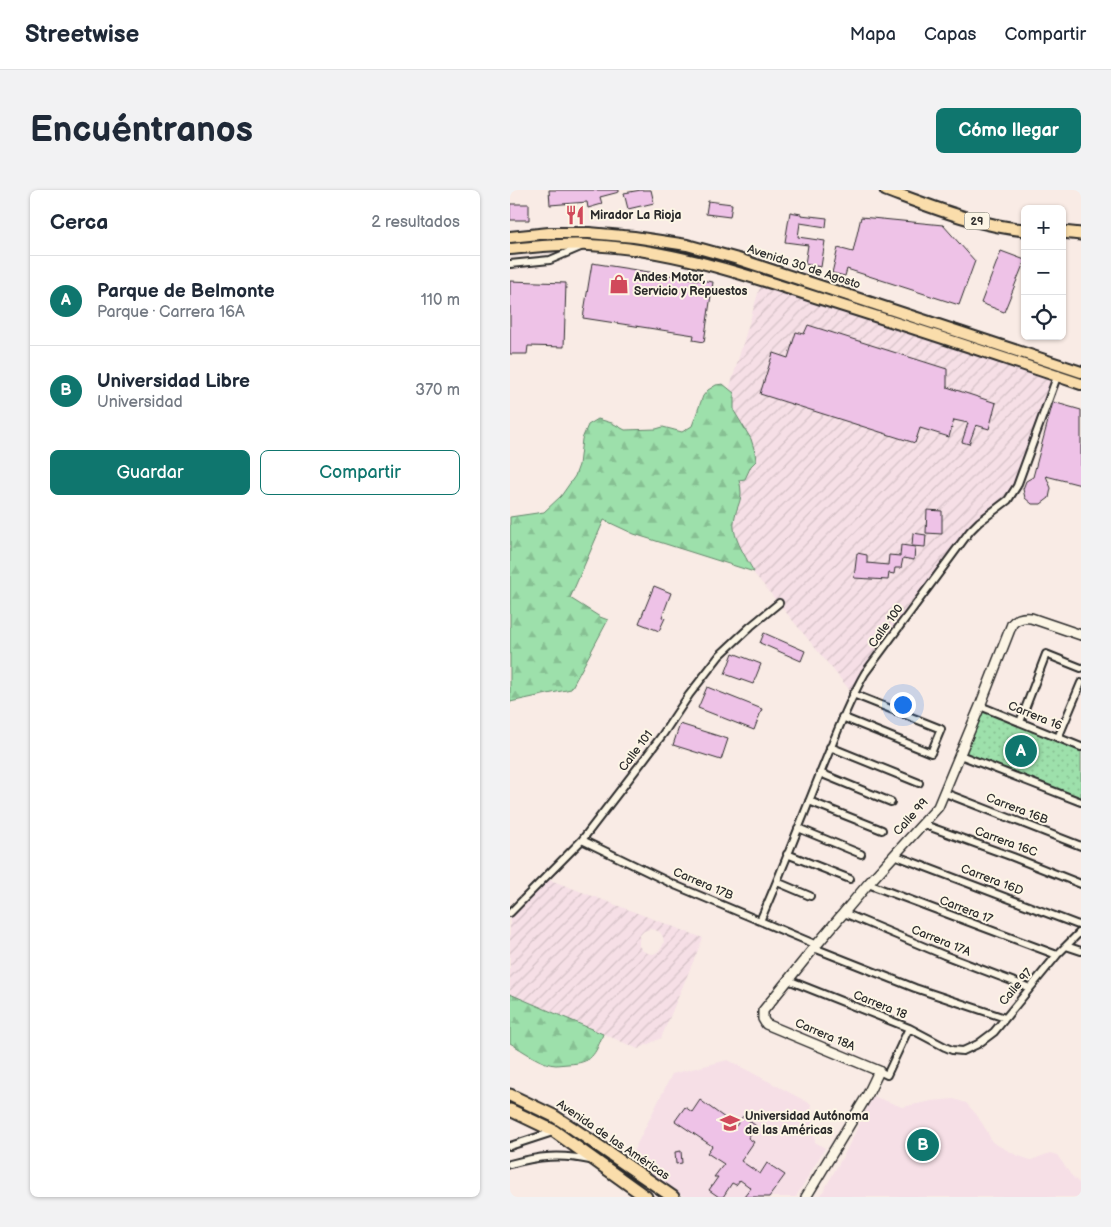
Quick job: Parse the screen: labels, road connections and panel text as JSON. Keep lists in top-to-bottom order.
{
  "streets": {
    "highway": ["29", "Avenida de las Américas"],
    "main road": ["Avenida 30 de Agosto"],
    "street": [
      "Calle 100",
      "Carrera 16",
      "Calle 101",
      "Carrera 16B",
      "Calle 99",
      "Carrera 16C",
      "Carrera 16D",
      "Carrera 17B",
      "Carrera 17",
      "Carrera 17A",
      "Calle 97",
      "Carrera 18",
      "Carrera 18A"
    ]
  },
  "crossings": [
    ["Avenida 30 de Agosto", "Calle 100"],
    ["Calle 100", "Carrera 17B"],
    ["Carrera 16", "Calle 99"],
    ["Calle 101", "Carrera 17B"],
    ["Carrera 16B", "Calle 99"],
    ["Calle 99", "Carrera 16C"],
    ["Calle 99", "Carrera 16D"],
    ["Calle 99", "Carrera 17B"],
    ["Calle 99", "Carrera 17"],
    ["Calle 99", "Carrera 17A"],
    ["Calle 99", "Carrera 18"],
    ["Calle 99", "Carrera 18A"],
    ["Carrera 17B", "Calle 97"],
    ["Carrera 17", "Calle 97"],
    ["Carrera 17A", "Calle 97"],
    ["Calle 97", "Carrera 18"]
  ],
  "places": {
    "restaurant": ["Mirador La Rioja"],
    "shop": ["Andes Motor, Servicio y Repuestos"],
    "school or university": ["Universidad Autónoma de las Américas"]
  },
  "page": {
    "header": "Streetwise",
    "nav": ["Mapa", "Capas", "Compartir"],
    "buttons": [
      "Cómo llegar",
      ["Guardar", "Compartir"]
    ],
    "title": "Encuéntranos",
    "heading": ["Cerca", "2 resultados"],
    "map_buttons": ["+", "−"],
    "list": [
      {
        "mark": "A",
        "name": "Parque de Belmonte",
        "note": "Parque · Carrera 16A",
        "value": "110 m"
      },
      {
        "mark": "B",
        "name": "Universidad Libre",
        "note": "Universidad",
        "value": "370 m"
      }
    ],
    "pins": ["A", "B"]
  }
}
